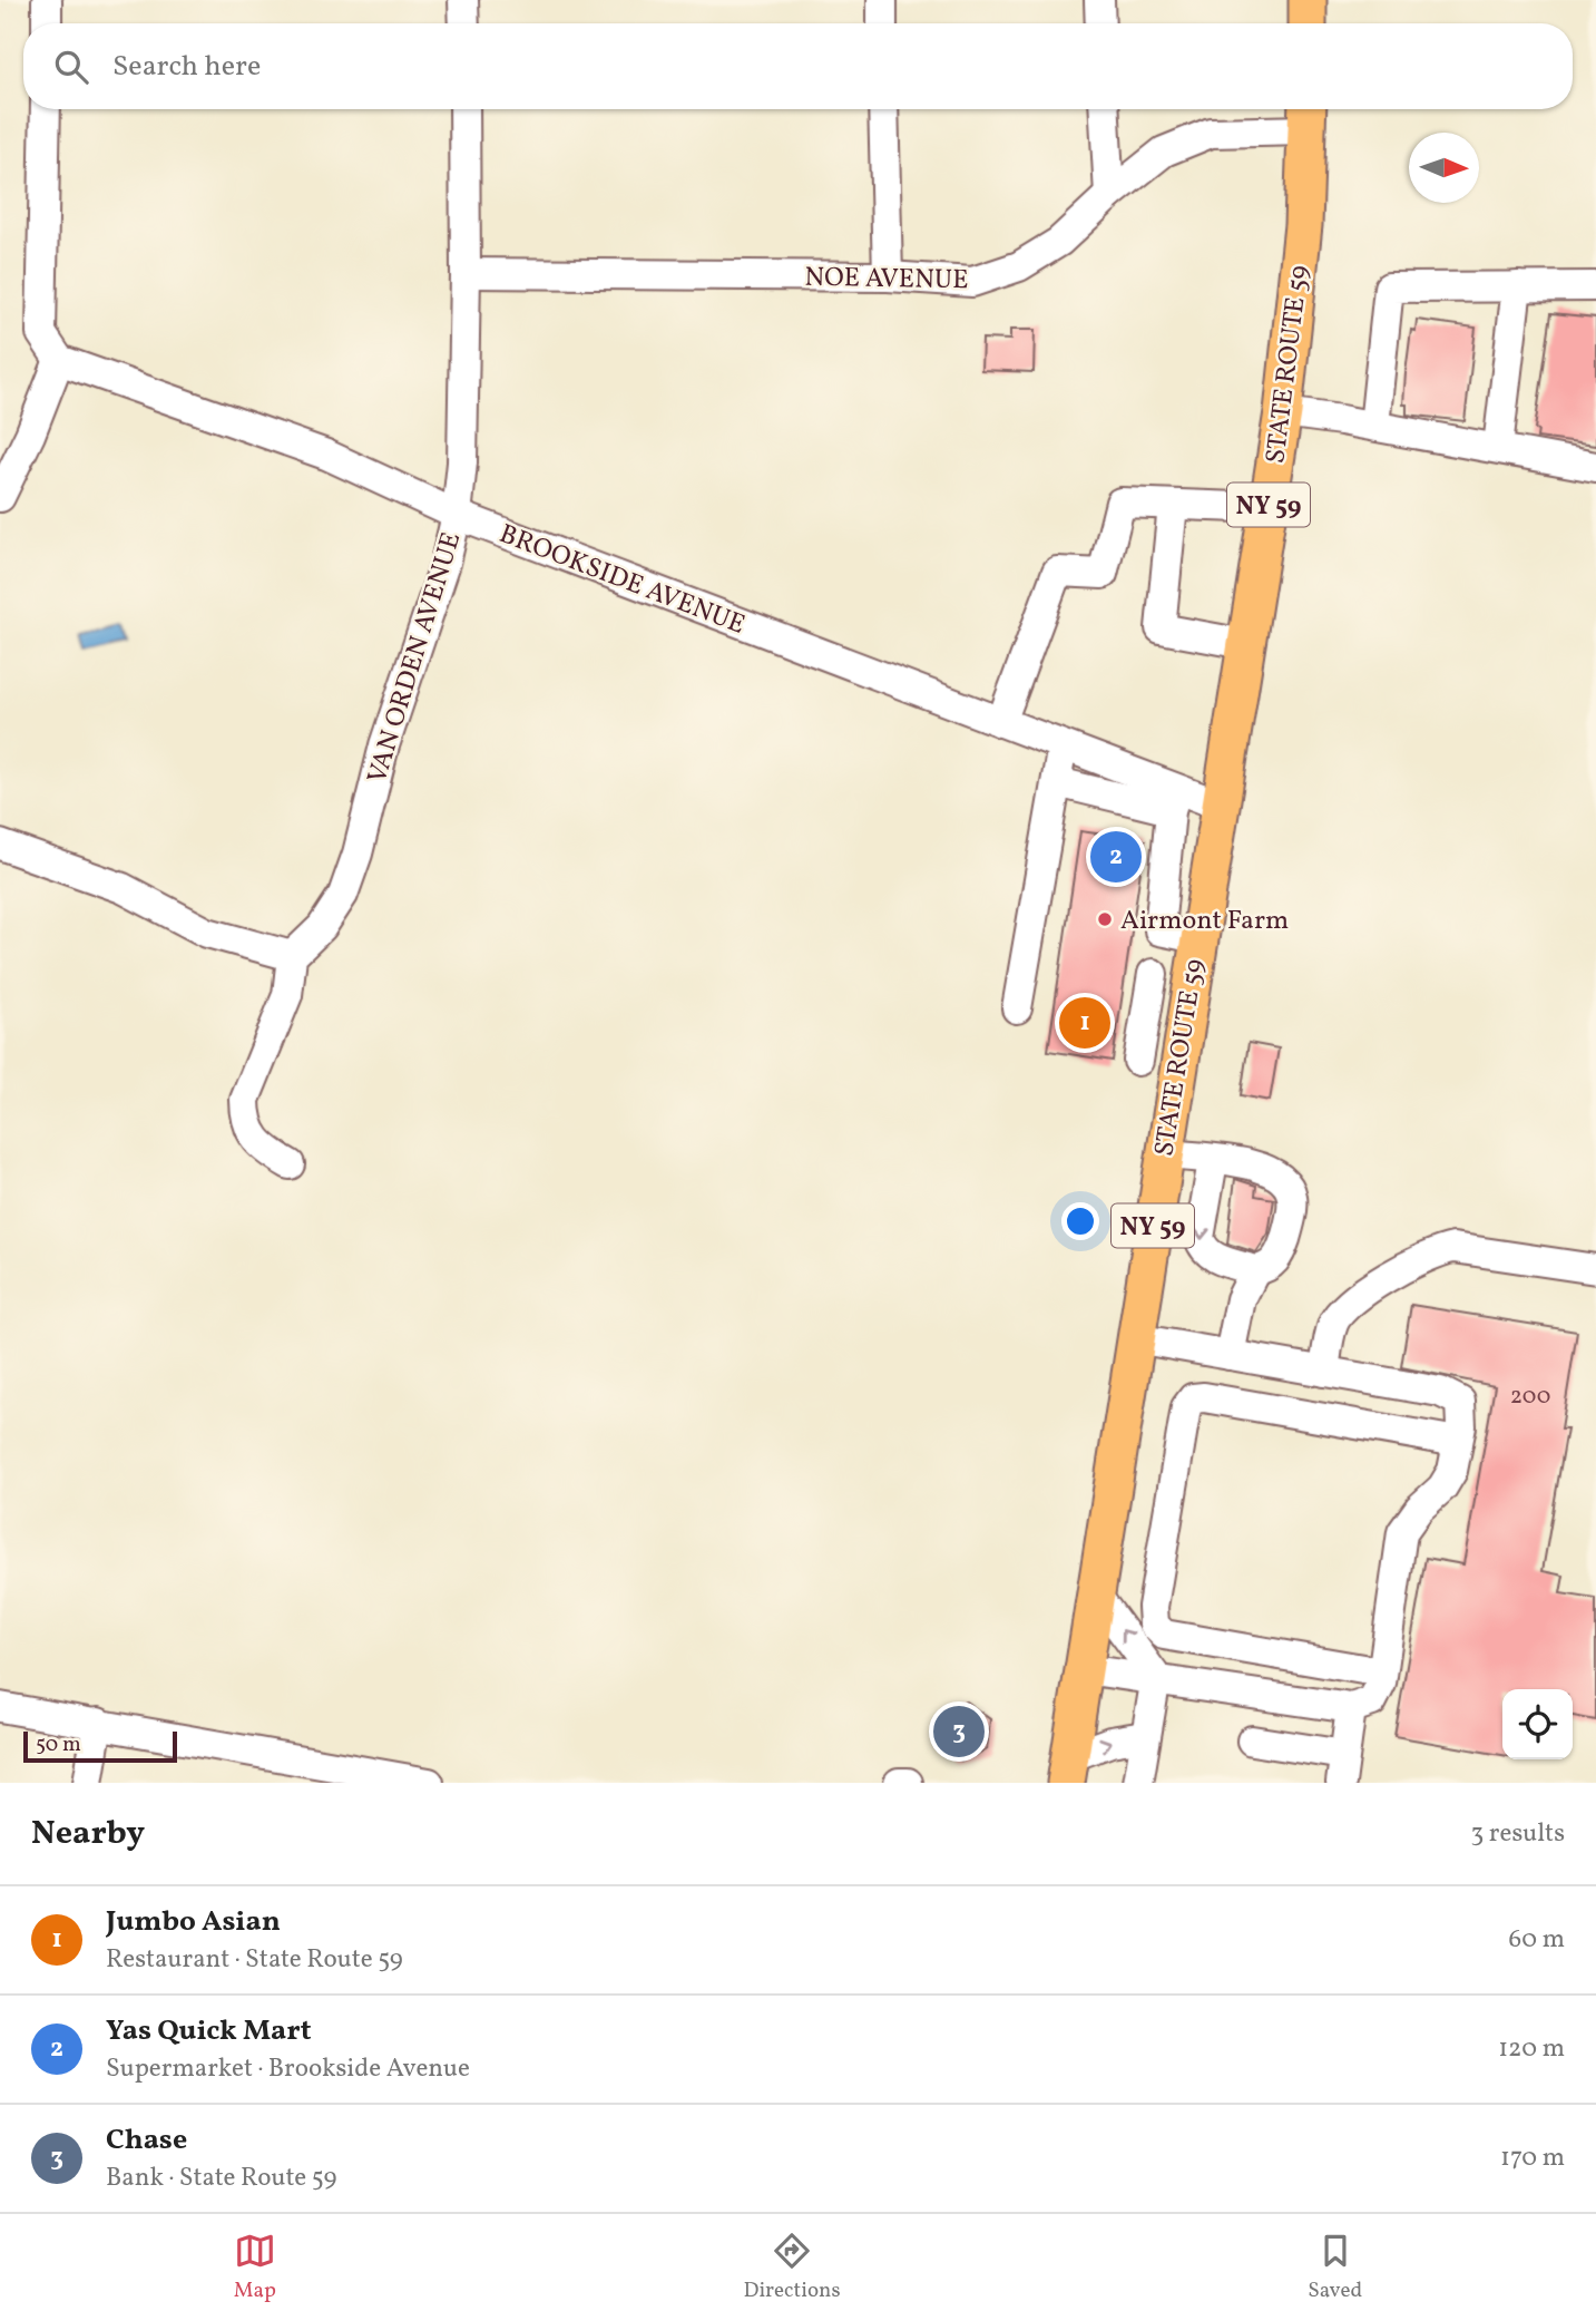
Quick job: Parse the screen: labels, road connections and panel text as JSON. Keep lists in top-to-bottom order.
{
  "streets": {
    "main road": ["STATE ROUTE 59", "NY 59"],
    "street": ["NOE AVENUE", "BROOKSIDE AVENUE", "VAN ORDEN AVENUE"]
  },
  "crossings": [
    ["NOE AVENUE", "STATE ROUTE 59"],
    ["NOE AVENUE", "VAN ORDEN AVENUE"],
    ["STATE ROUTE 59", "BROOKSIDE AVENUE"],
    ["BROOKSIDE AVENUE", "VAN ORDEN AVENUE"]
  ],
  "places": ["Airmont Farm"],
  "house_numbers": ["200"],
  "scale_bar": "50 m",
  "north": "right",
  "page": {
    "search": "Search here",
    "pins": ["2", "1", "3"],
    "scale": "50 m",
    "heading": ["Nearby", "3 results"],
    "list": [
      {
        "mark": "1",
        "name": "Jumbo Asian",
        "note": "Restaurant · State Route 59",
        "value": "60 m"
      },
      {
        "mark": "2",
        "name": "Yas Quick Mart",
        "note": "Supermarket · Brookside Avenue",
        "value": "120 m"
      },
      {
        "mark": "3",
        "name": "Chase",
        "note": "Bank · State Route 59",
        "value": "170 m"
      }
    ],
    "nav": ["Map", "Directions", "Saved"]
  }
}
